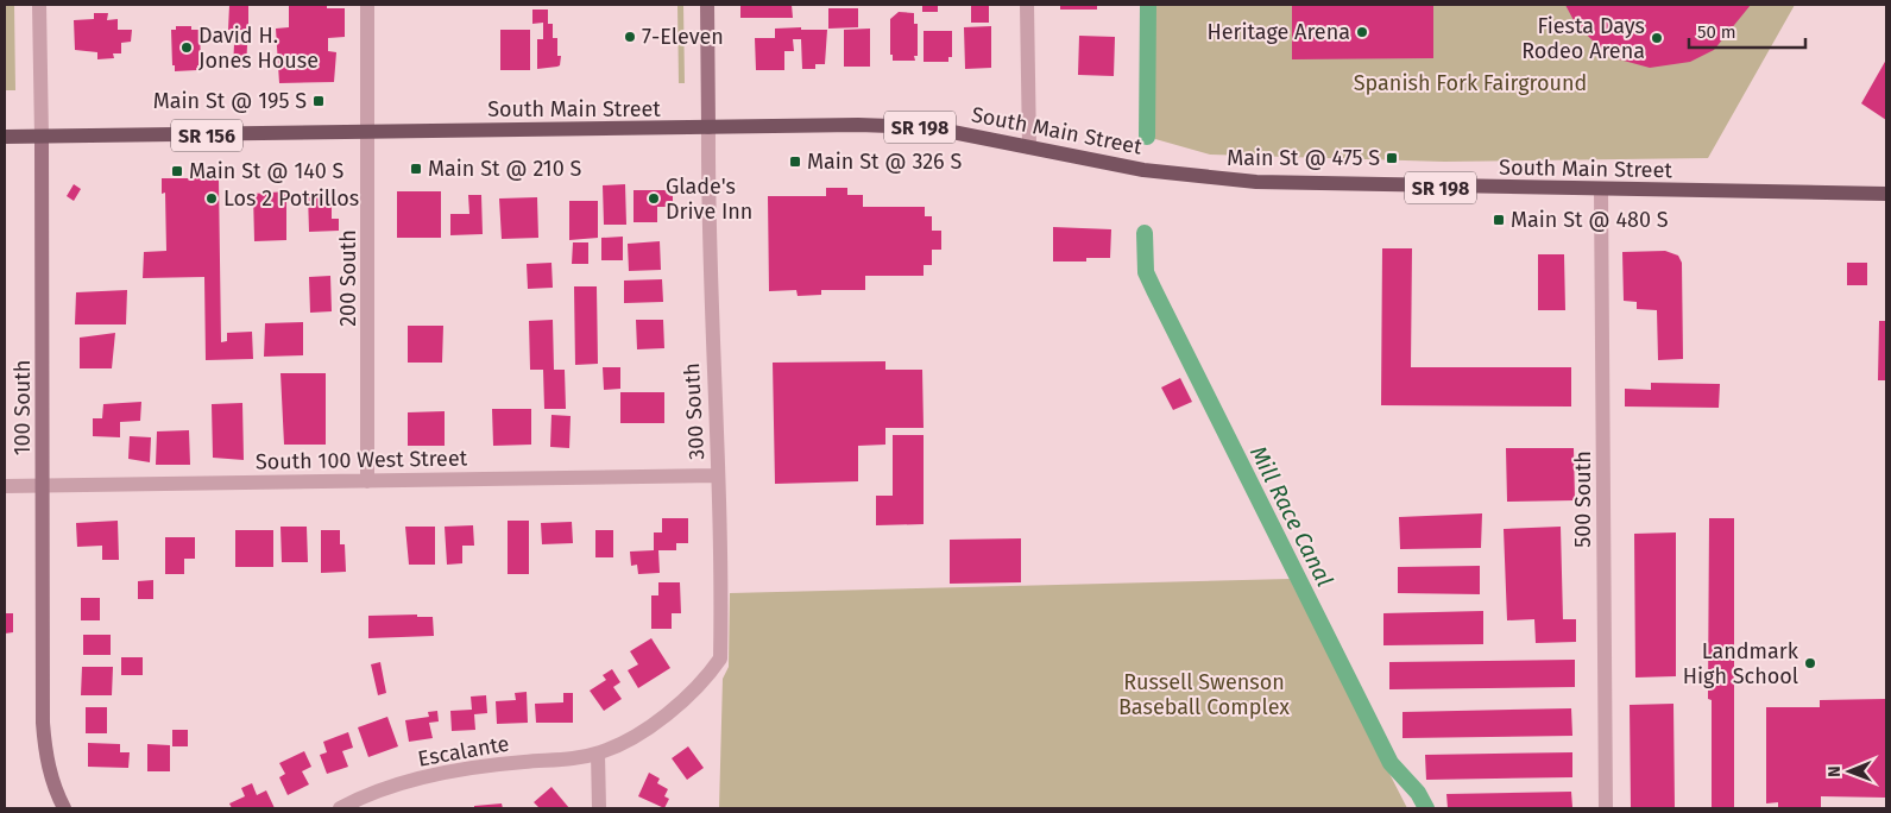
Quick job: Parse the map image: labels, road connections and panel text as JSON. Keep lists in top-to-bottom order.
{
  "streets": {
    "main road": ["South Main Street", "SR 198", "SR 156"],
    "street": [
      "200 South",
      "100 South",
      "300 South",
      "South 100 West Street",
      "500 South",
      "Escalante"
    ]
  },
  "crossings": [
    ["South Main Street", "200 South"],
    ["South Main Street", "100 South"],
    ["South Main Street", "300 South"],
    ["South Main Street", "500 South"],
    ["200 South", "South 100 West Street"],
    ["100 South", "South 100 West Street"],
    ["300 South", "South 100 West Street"],
    ["300 South", "Escalante"]
  ],
  "water": ["Mill Race Canal"],
  "parks": ["Spanish Fork Fairground", "Russell Swenson Baseball Complex"],
  "places": {
    "other": [
      "Heritage Arena",
      "7-Eleven",
      "Fiesta Days Rodeo Arena",
      "David H. Jones House",
      "Los 2 Potrillos",
      "Glade's Drive Inn",
      "Landmark High School"
    ],
    "transit": [
      "Main St @ 195 S",
      "Main St @ 475 S",
      "Main St @ 326 S",
      "Main St @ 210 S",
      "Main St @ 140 S",
      "Main St @ 480 S"
    ]
  },
  "scale_bar": "50 m",
  "north": "left"
}
